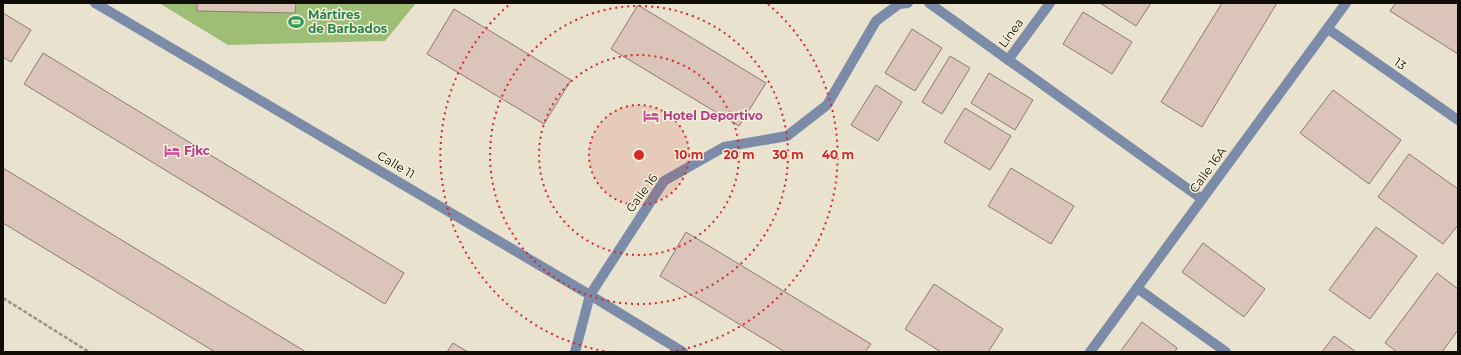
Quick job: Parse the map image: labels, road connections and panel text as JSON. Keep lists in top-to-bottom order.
{
  "streets": {
    "street": [
      "Línea",
      "13",
      "Calle 11",
      "Calle 16A",
      "Calle 16"
    ]
  },
  "crossings": [
    ["13", "Calle 16A"],
    ["Calle 11", "Calle 16"]
  ],
  "places": {
    "sports": ["Mártires de Barbados"],
    "hotel": ["Hotel Deportivo", "Fjkc"]
  },
  "rings": [
    "10 m",
    "20 m",
    "30 m",
    "40 m"
  ]
}
